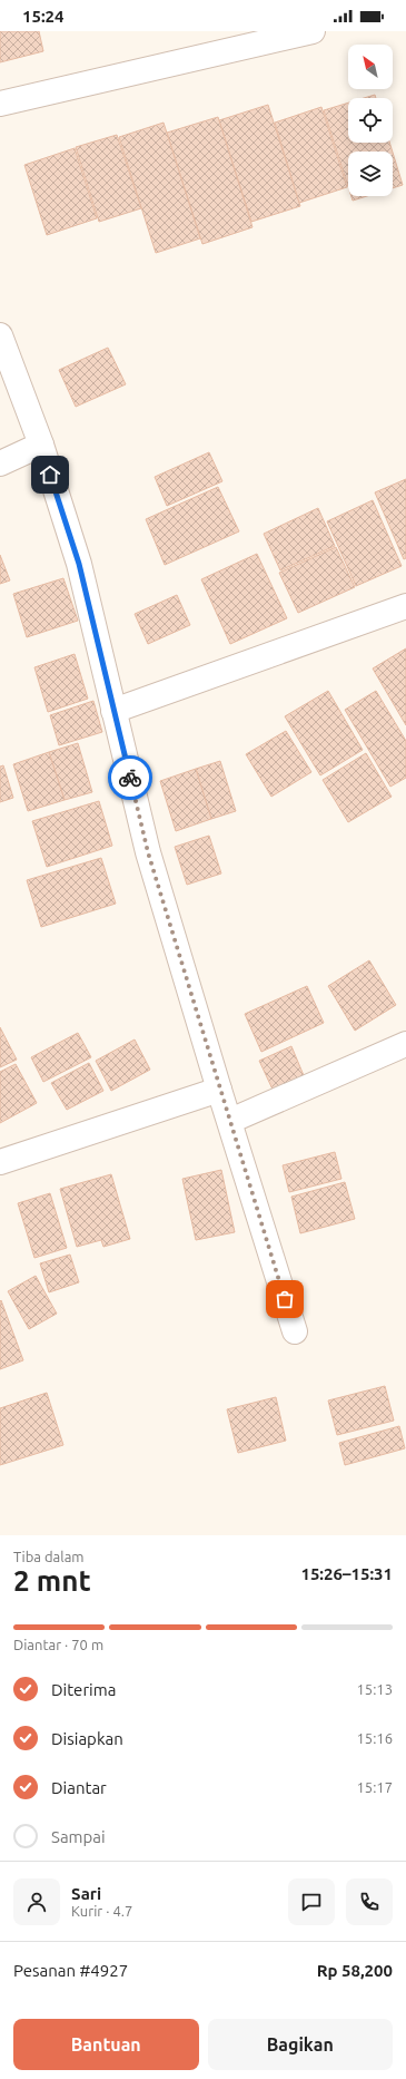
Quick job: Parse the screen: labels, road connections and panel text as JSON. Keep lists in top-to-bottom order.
{
  "north": "top left",
  "page": {
    "status": "15:24",
    "heading": ["2 mnt", "Tiba dalam", "15:26–15:31"],
    "panel": [
      "Sari",
      "Kurir · 4.7",
      "Pesanan #4927",
      "Rp 58,200"
    ],
    "bar": "Diantar · 70 m",
    "list": [
      ["Diterima", "15:13"],
      ["Disiapkan", "15:16"],
      ["Diantar", "15:17"],
      "Sampai"
    ],
    "buttons": ["Bantuan", "Bagikan"]
  }
}
